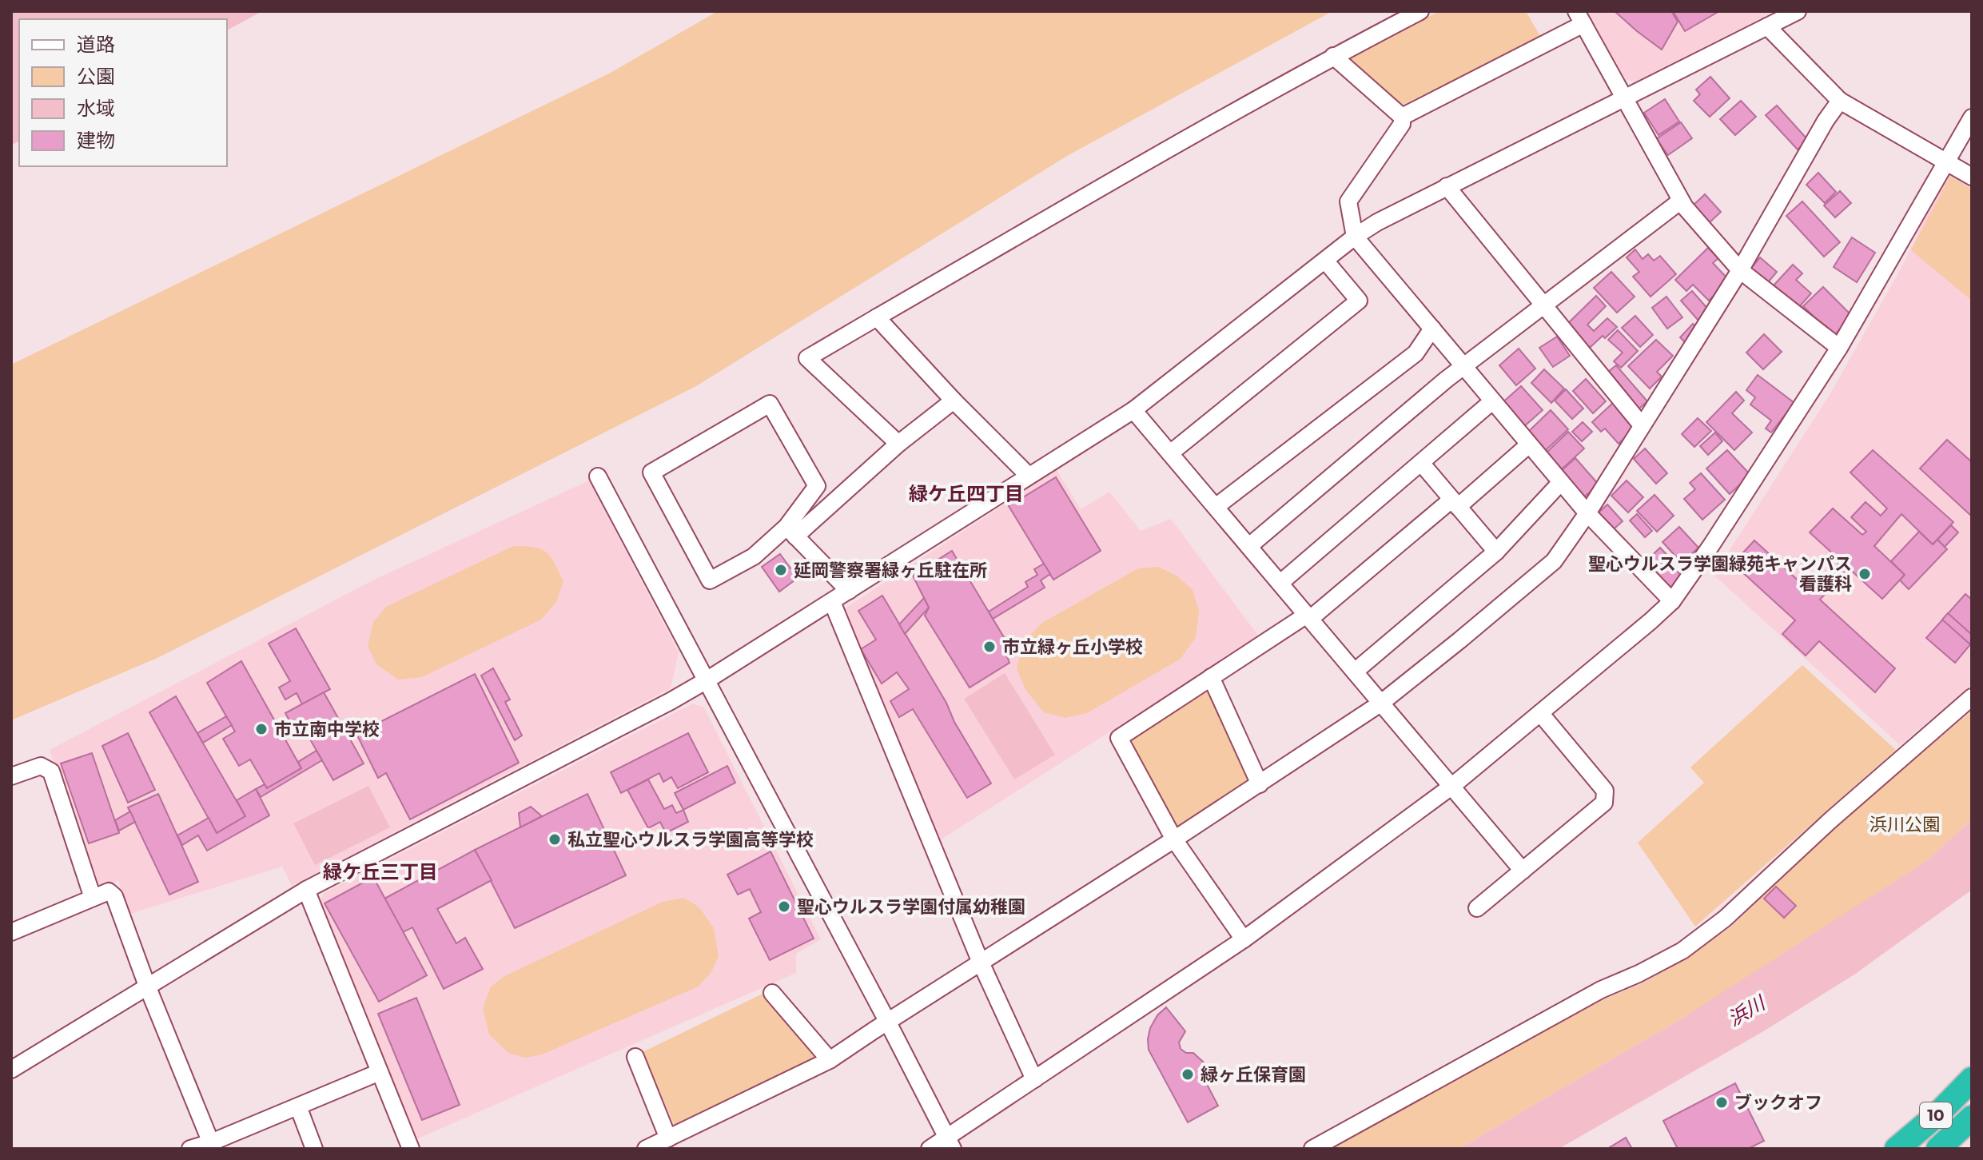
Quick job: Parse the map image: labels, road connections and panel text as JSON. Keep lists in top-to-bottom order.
{
  "streets": {
    "highway": ["10"]
  },
  "districts": ["緑ケ丘四丁目", "緑ケ丘三丁目"],
  "water": ["浜川"],
  "parks": ["浜川公園"],
  "places": [
    "延岡警察署緑ヶ丘駐在所",
    "聖心ウルスラ学園緑苑キャンパス 看護科",
    "市立緑ヶ丘小学校",
    "市立南中学校",
    "私立聖心ウルスラ学園高等学校",
    "聖心ウルスラ学園付属幼稚園",
    "緑ヶ丘保育園",
    "ブックオフ"
  ],
  "legend": [
    "道路",
    "公園",
    "水域",
    "建物"
  ]
}
